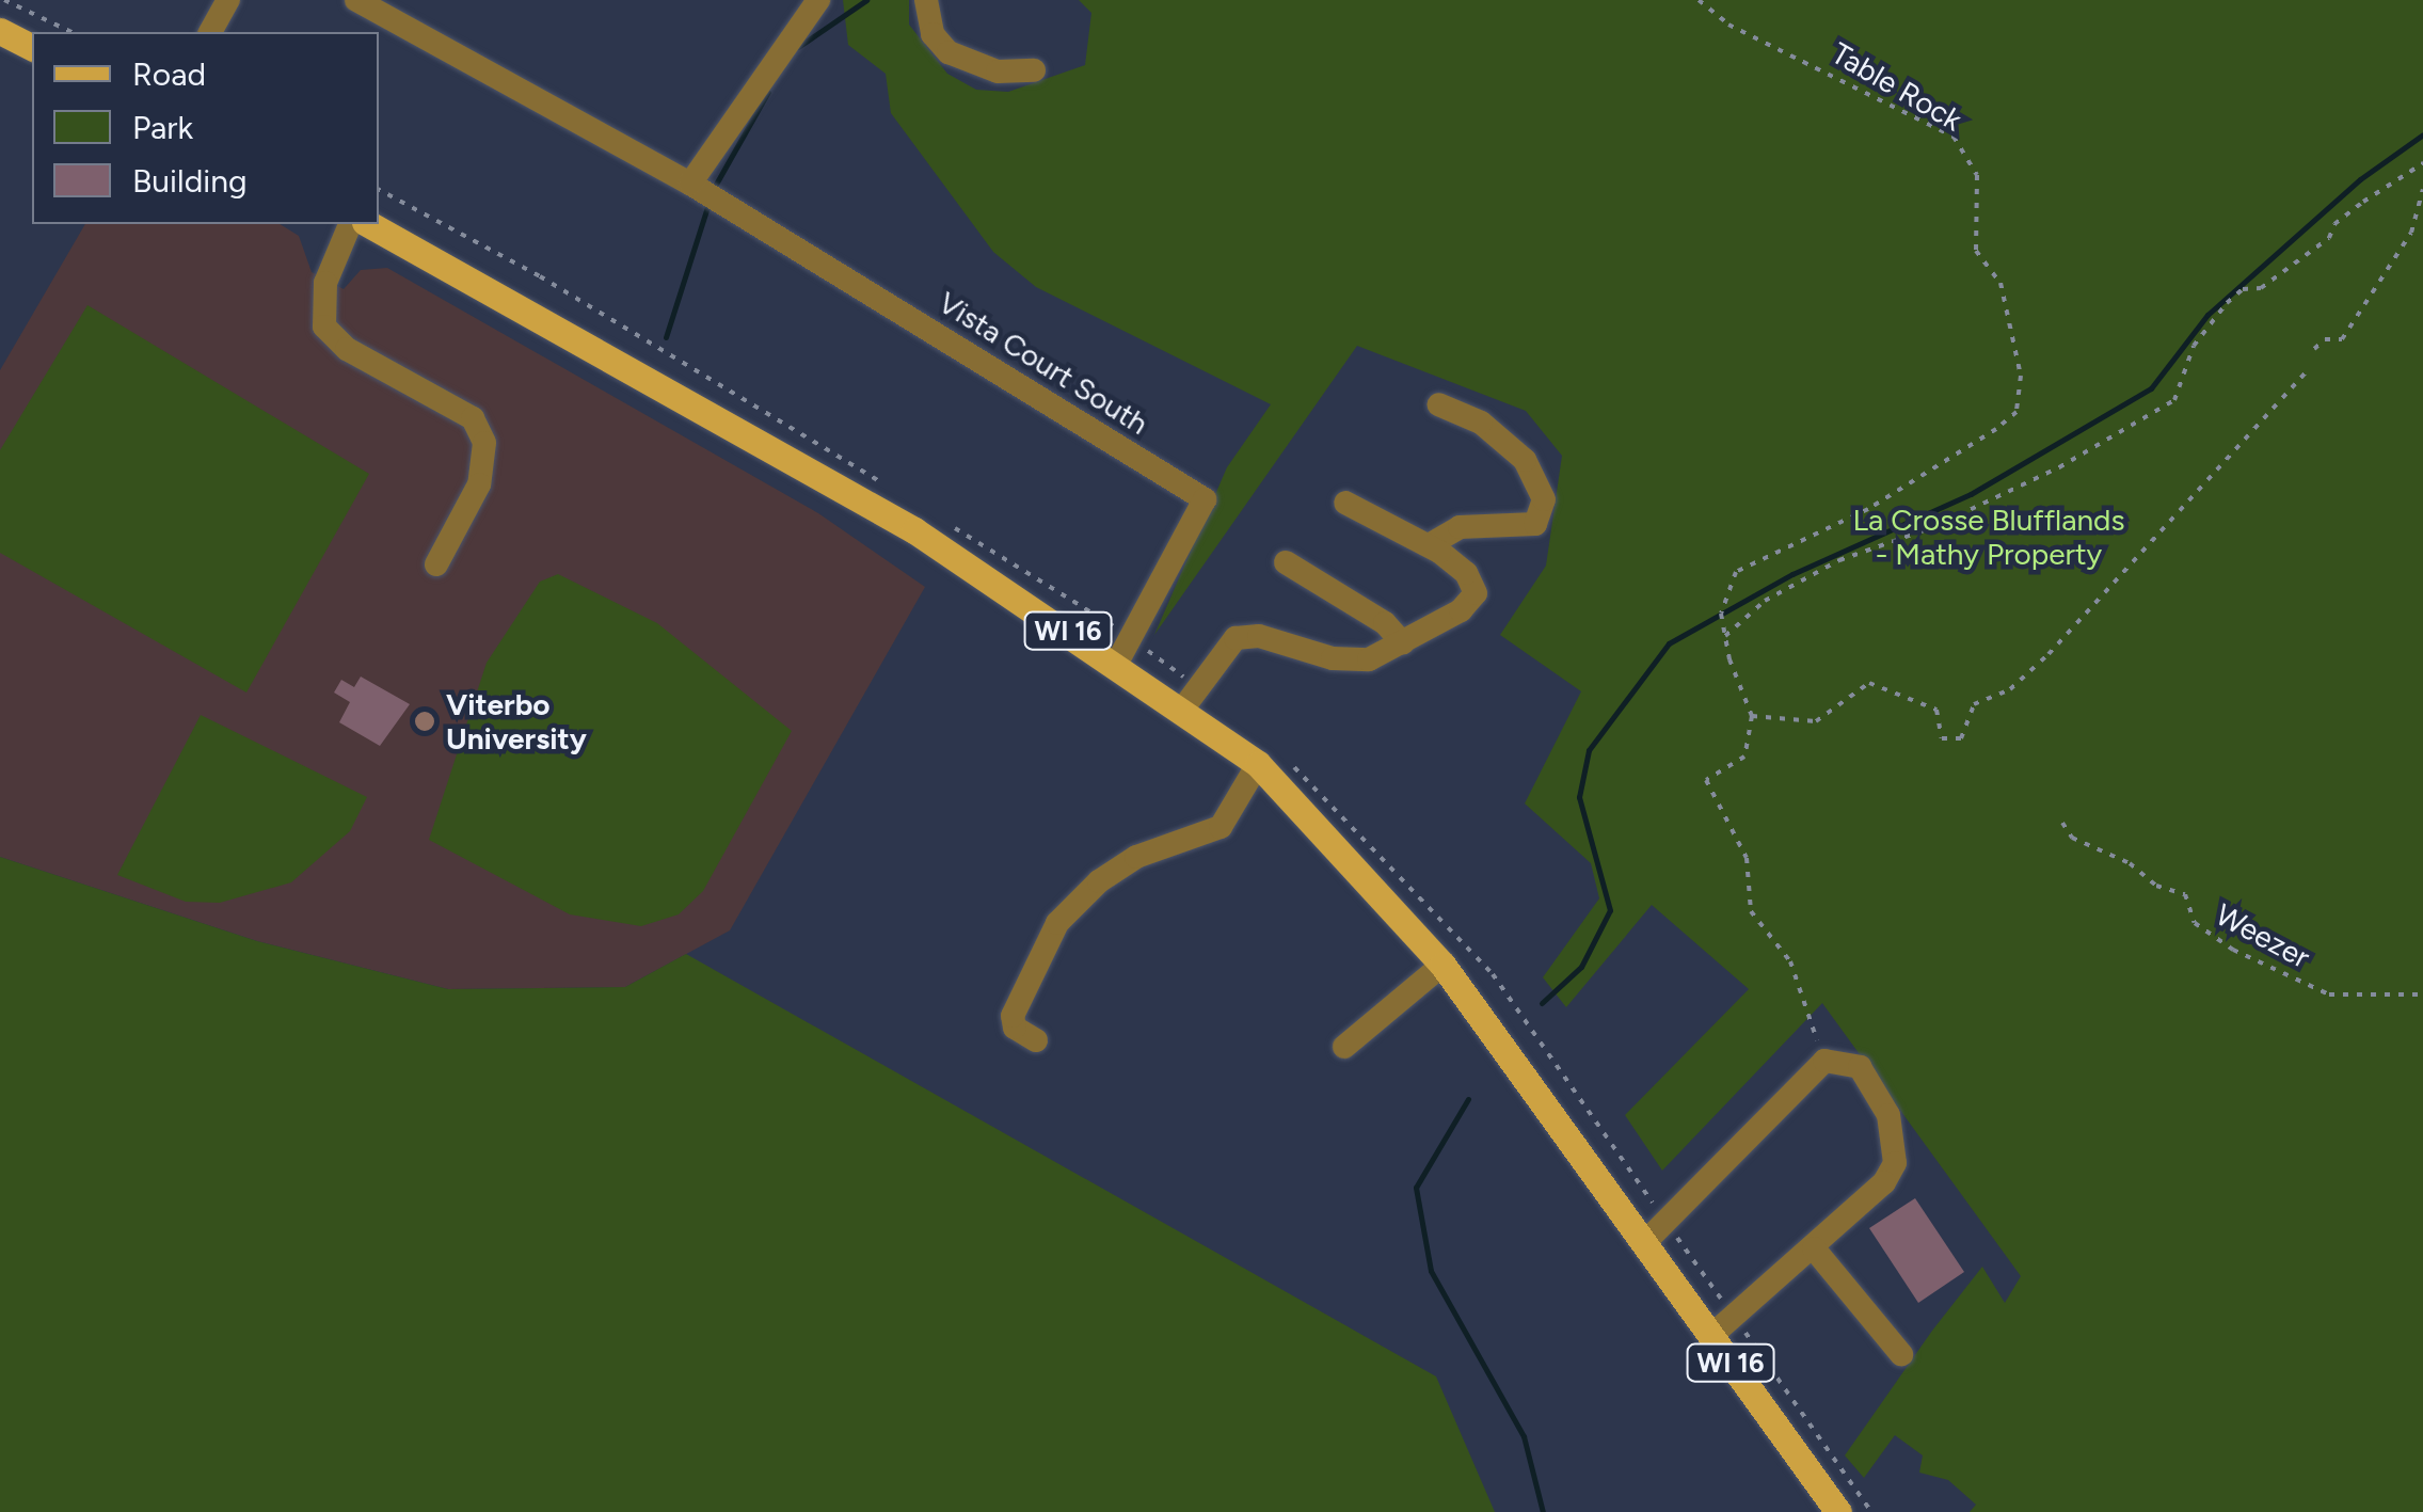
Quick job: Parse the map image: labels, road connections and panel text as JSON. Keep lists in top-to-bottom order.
{
  "streets": {
    "main road": ["WI 16"],
    "street": ["Vista Court South"],
    "path": ["Table Rock", "Weezer"]
  },
  "crossings": [
    ["Vista Court South", "WI 16"]
  ],
  "parks": ["La Crosse Blufflands - Mathy Property"],
  "places": ["Viterbo University"],
  "legend": ["Road", "Park", "Building"]
}
